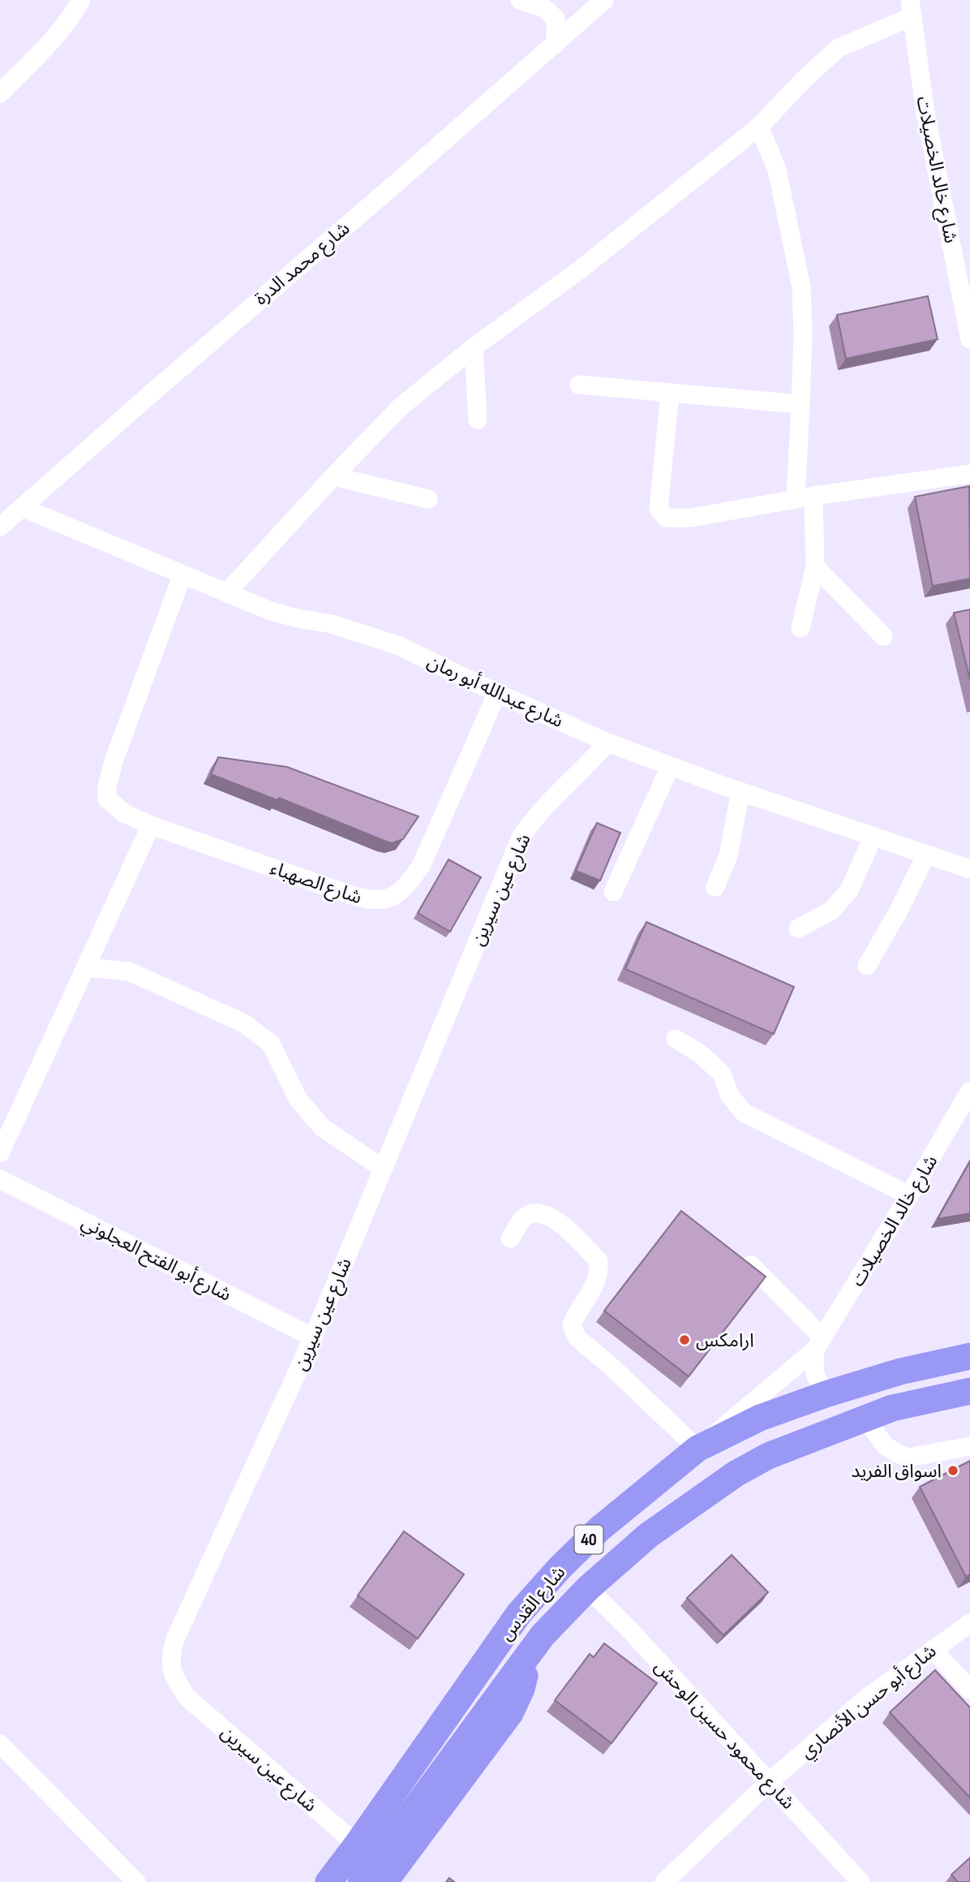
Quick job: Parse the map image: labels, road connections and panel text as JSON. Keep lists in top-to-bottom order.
{
  "streets": {
    "highway": ["40", "شارع القدس"],
    "street": [
      "شارع خالد الخصيلات",
      "شارع محمد الدرة",
      "شارع عبدالله أبو رمان",
      "شارع الصهباء",
      "شارع عين سيرين",
      "شارع أبو الفتح العجلوني",
      "شارع أبو حسن الأنصاري",
      "شارع محمود حسين الوحش"
    ]
  },
  "crossings": [
    ["شارع خالد الخصيلات", "شارع القدس"],
    ["شارع محمد الدرة", "شارع عبدالله أبو رمان"],
    ["شارع عبدالله أبو رمان", "شارع الصهباء"],
    ["شارع عبدالله أبو رمان", "شارع عين سيرين"],
    ["شارع عين سيرين", "شارع أبو الفتح العجلوني"],
    ["شارع عين سيرين", "شارع القدس"],
    ["شارع القدس", "شارع محمود حسين الوحش"],
    ["شارع أبو حسن الأنصاري", "شارع محمود حسين الوحش"]
  ],
  "places": ["ارامكس", "اسواق الفريد"]
}
